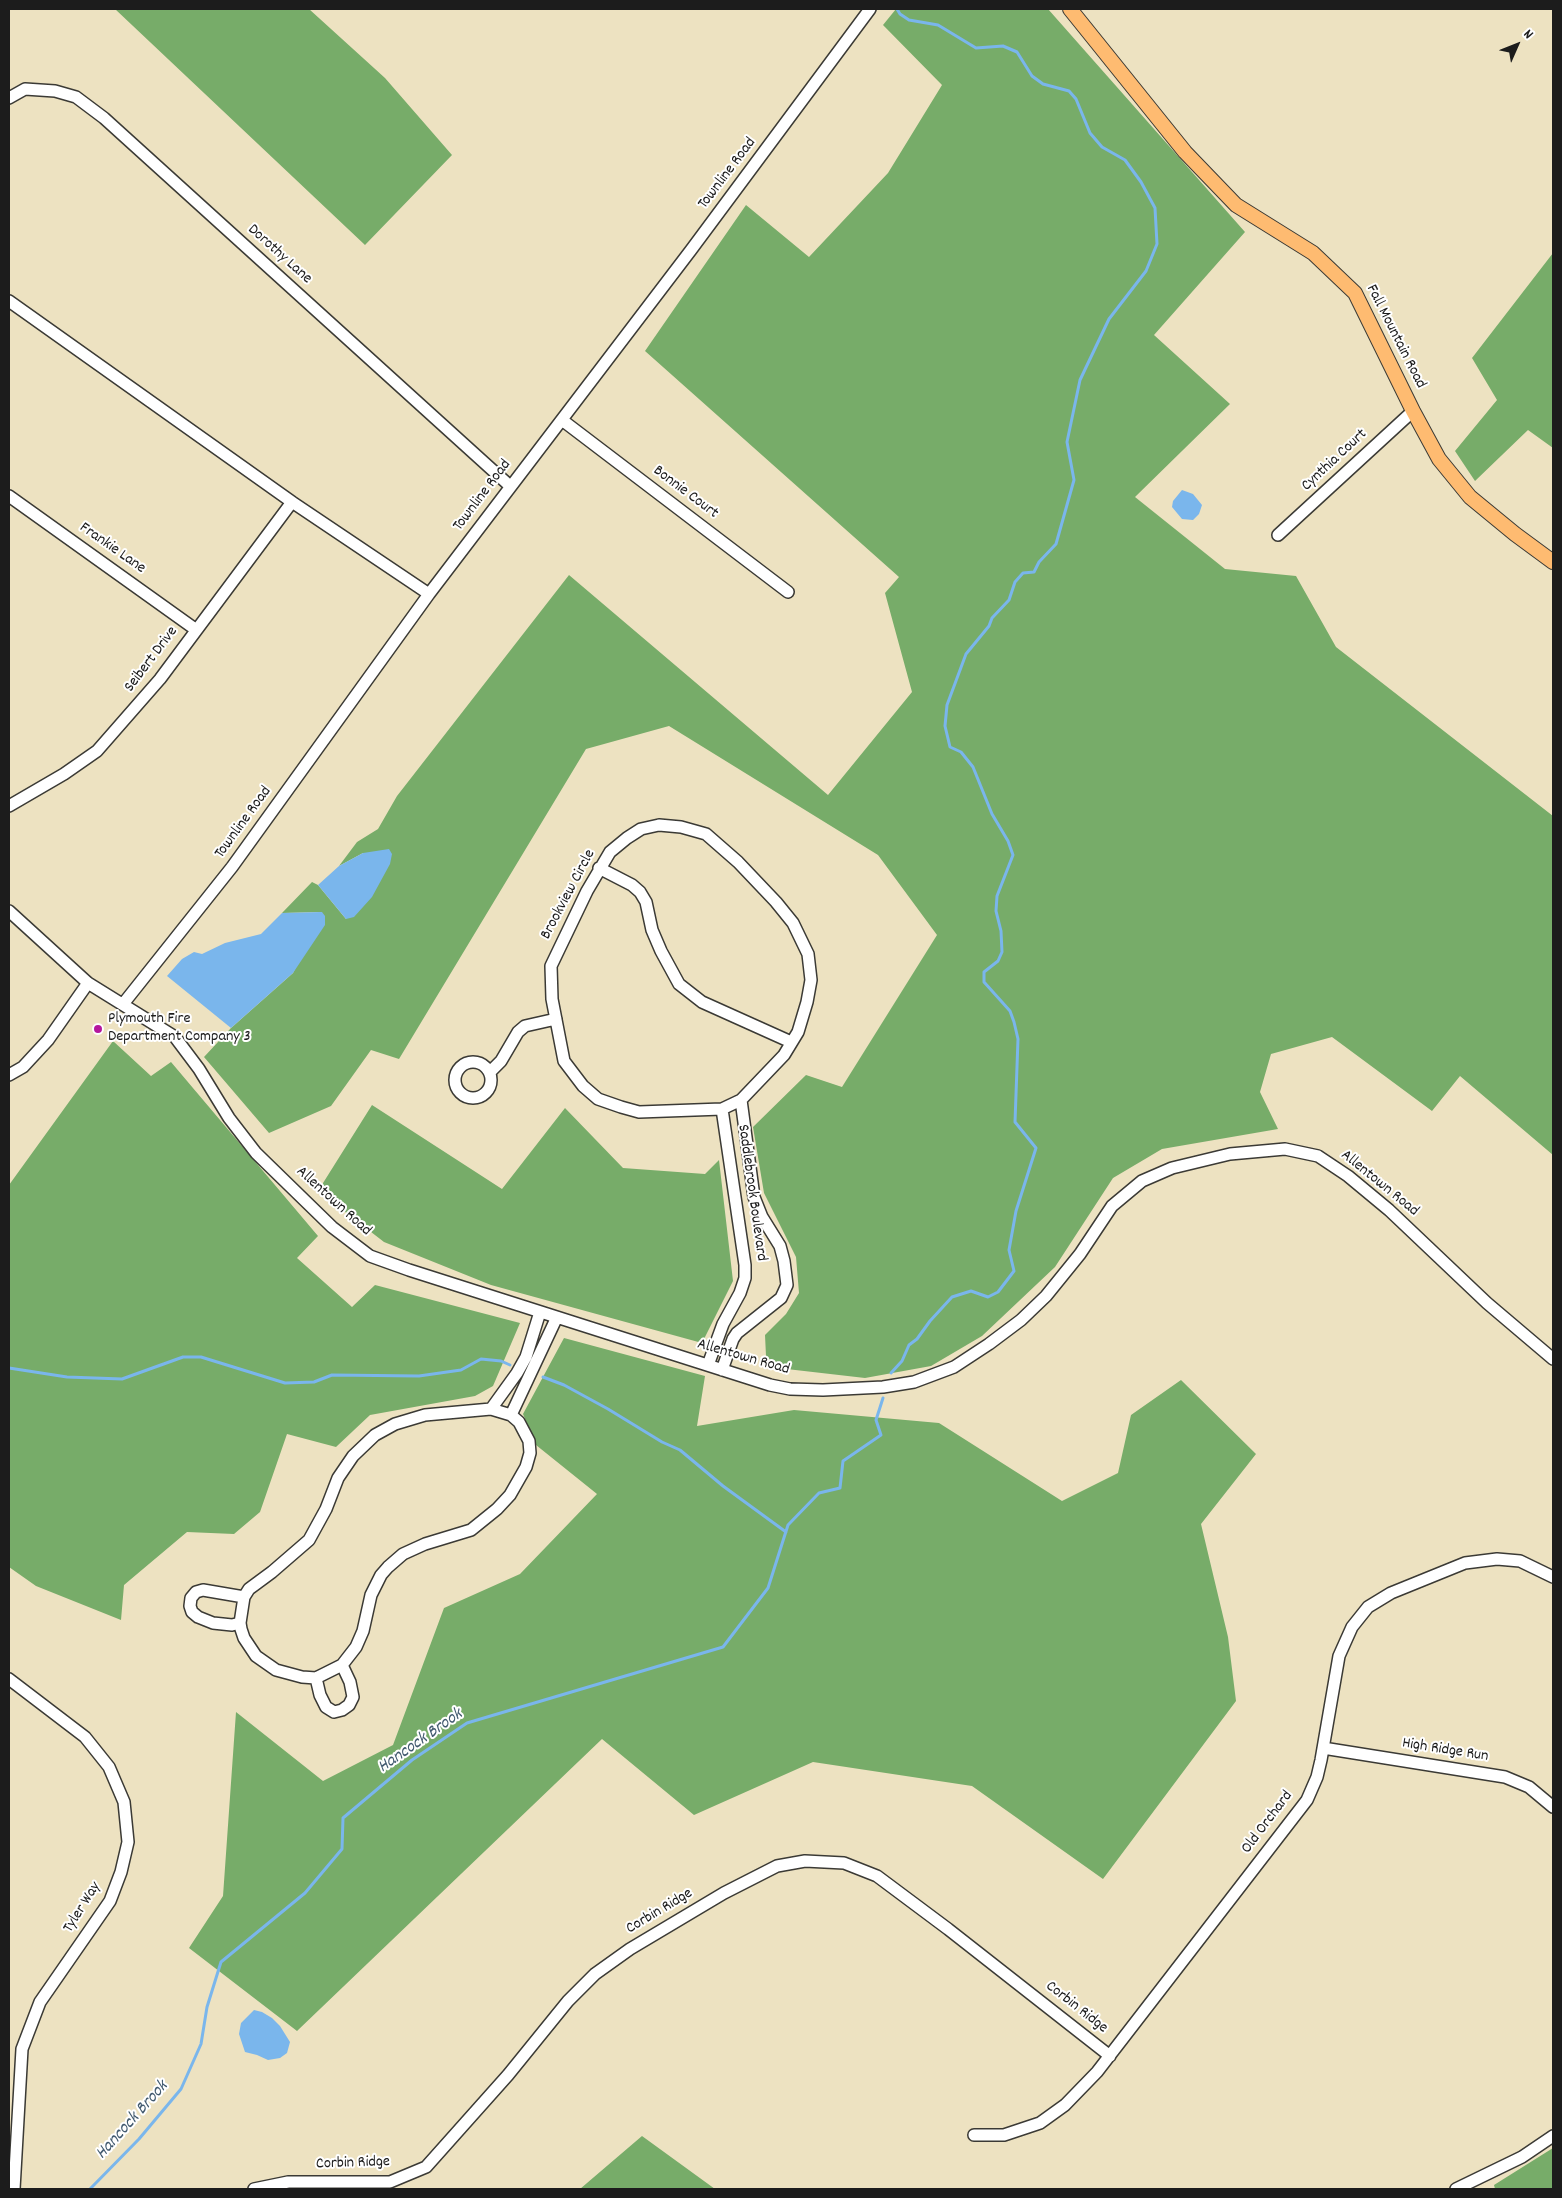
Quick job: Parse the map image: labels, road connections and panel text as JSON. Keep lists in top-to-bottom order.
{
  "streets": {
    "main road": ["Fall Mountain Road"],
    "street": [
      "Townline Road",
      "Dorothy Lane",
      "Cynthia Court",
      "Bonnie Court",
      "Frankie Lane",
      "Seibert Drive",
      "Brookview Circle",
      "Allentown Road",
      "Saddlebrook Boulevard",
      "High Ridge Run",
      "Old Orchard",
      "Tyler Way",
      "Corbin Ridge"
    ]
  },
  "crossings": [
    ["Townline Road", "Dorothy Lane"],
    ["Townline Road", "Bonnie Court"],
    ["Townline Road", "Allentown Road"],
    ["Fall Mountain Road", "Cynthia Court"],
    ["Frankie Lane", "Seibert Drive"],
    ["Brookview Circle", "Saddlebrook Boulevard"],
    ["Allentown Road", "Saddlebrook Boulevard"],
    ["High Ridge Run", "Old Orchard"],
    ["Old Orchard", "Corbin Ridge"]
  ],
  "water": ["Hancock Brook"],
  "places": ["Plymouth Fire Department Company 3"],
  "north": "top right"
}
